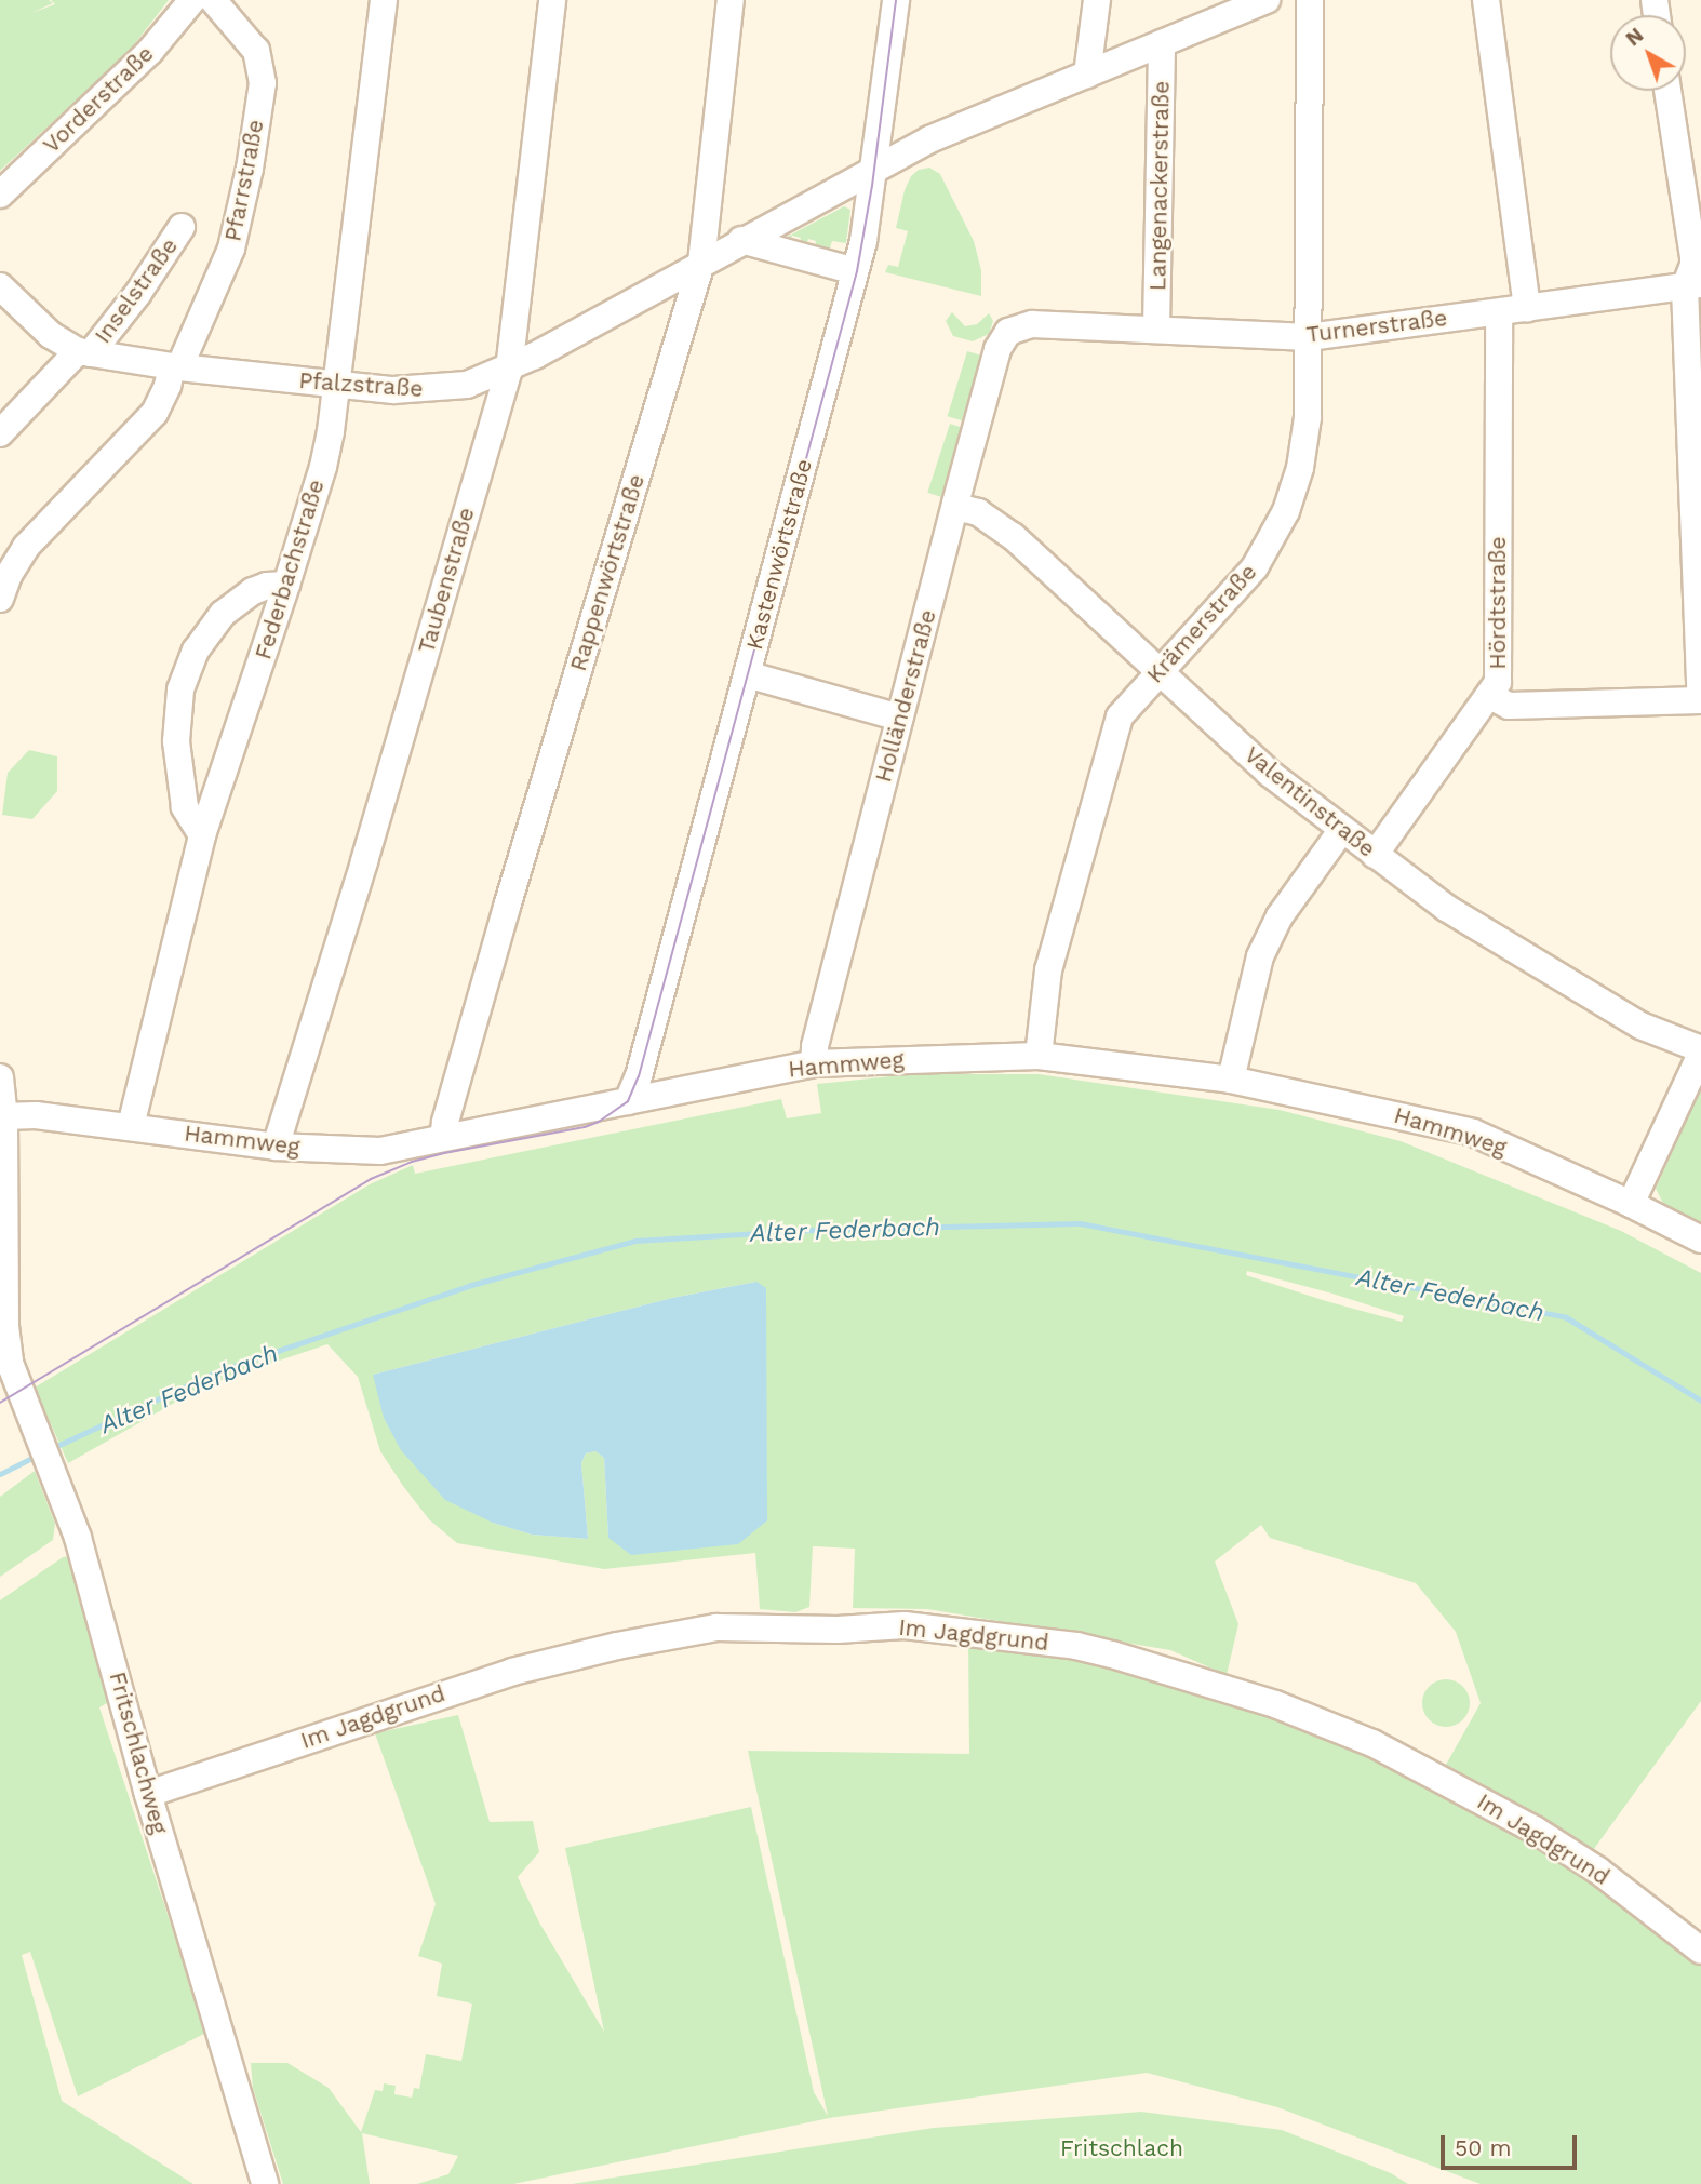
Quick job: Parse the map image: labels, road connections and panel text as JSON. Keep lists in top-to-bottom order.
{
  "streets": {
    "street": [
      "Vorderstraße",
      "Pfarrstraße",
      "Langenackerstraße",
      "Inselstraße",
      "Turnerstraße",
      "Pfalzstraße",
      "Kastenwörtstraße",
      "Federbachstraße",
      "Rappenwörtstraße",
      "Taubenstraße",
      "Hördtstraße",
      "Krämerstraße",
      "Holländerstraße",
      "Valentinstraße",
      "Hammweg",
      "Im Jagdgrund",
      "Fritschlachweg"
    ]
  },
  "crossings": [
    ["Pfarrstraße", "Pfalzstraße"],
    ["Langenackerstraße", "Turnerstraße"],
    ["Langenackerstraße", "Pfalzstraße"],
    ["Inselstraße", "Pfalzstraße"],
    ["Turnerstraße", "Hördtstraße"],
    ["Turnerstraße", "Krämerstraße"],
    ["Turnerstraße", "Holländerstraße"],
    ["Pfalzstraße", "Kastenwörtstraße"],
    ["Pfalzstraße", "Federbachstraße"],
    ["Pfalzstraße", "Rappenwörtstraße"],
    ["Pfalzstraße", "Taubenstraße"],
    ["Kastenwörtstraße", "Hammweg"],
    ["Federbachstraße", "Hammweg"],
    ["Rappenwörtstraße", "Hammweg"],
    ["Taubenstraße", "Hammweg"],
    ["Hördtstraße", "Valentinstraße"],
    ["Krämerstraße", "Valentinstraße"],
    ["Krämerstraße", "Hammweg"],
    ["Holländerstraße", "Valentinstraße"],
    ["Holländerstraße", "Hammweg"],
    ["Im Jagdgrund", "Fritschlachweg"]
  ],
  "water": ["Alter Federbach"],
  "parks": ["Fritschlach"],
  "scale_bar": "50 m",
  "north": "top left"
}
